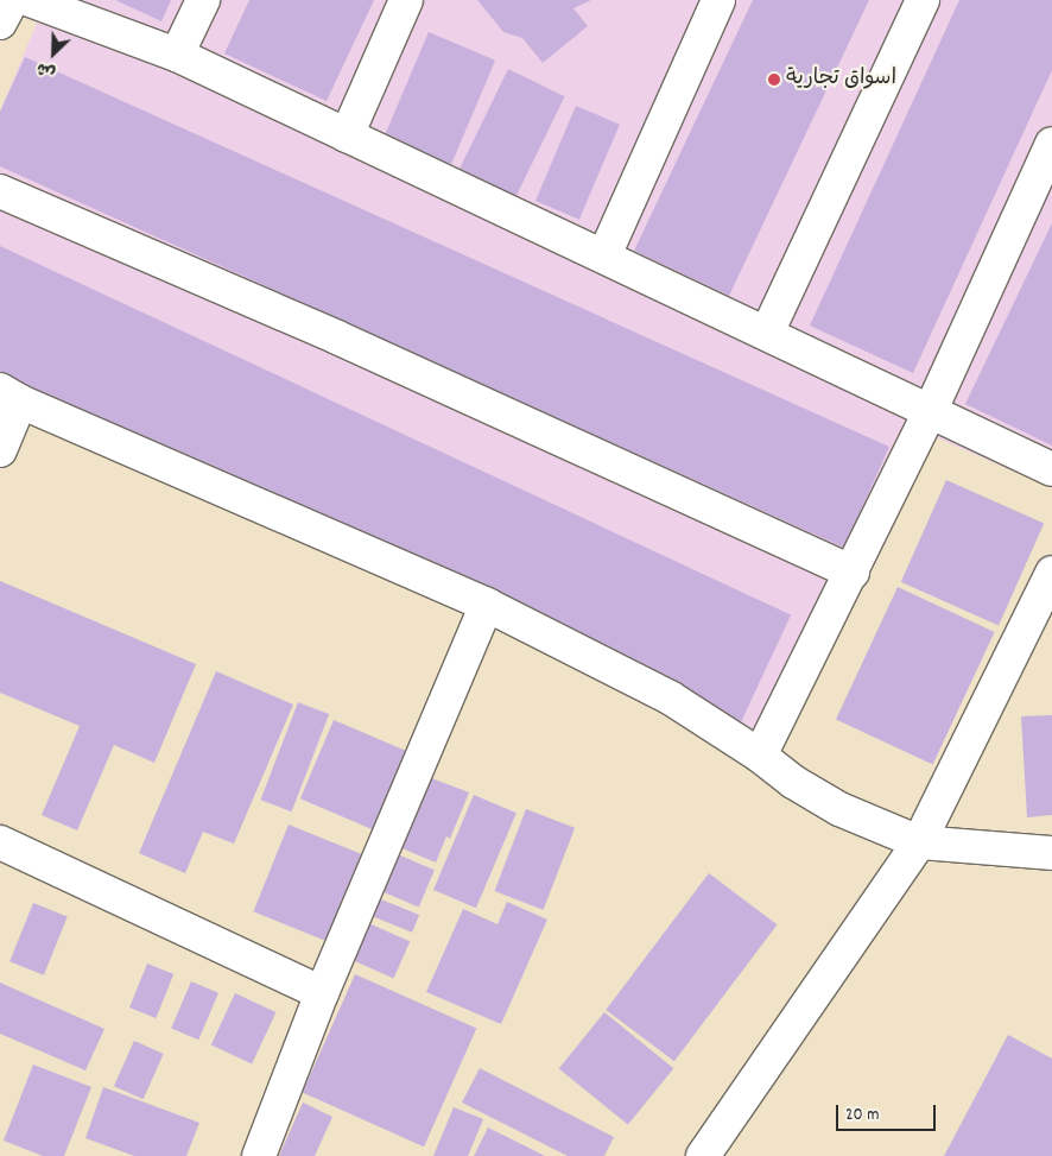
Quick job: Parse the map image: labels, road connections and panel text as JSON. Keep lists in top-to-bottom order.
{
  "places": ["اسواق تجارية"],
  "scale_bar": "20 m",
  "north": "bottom left"
}
